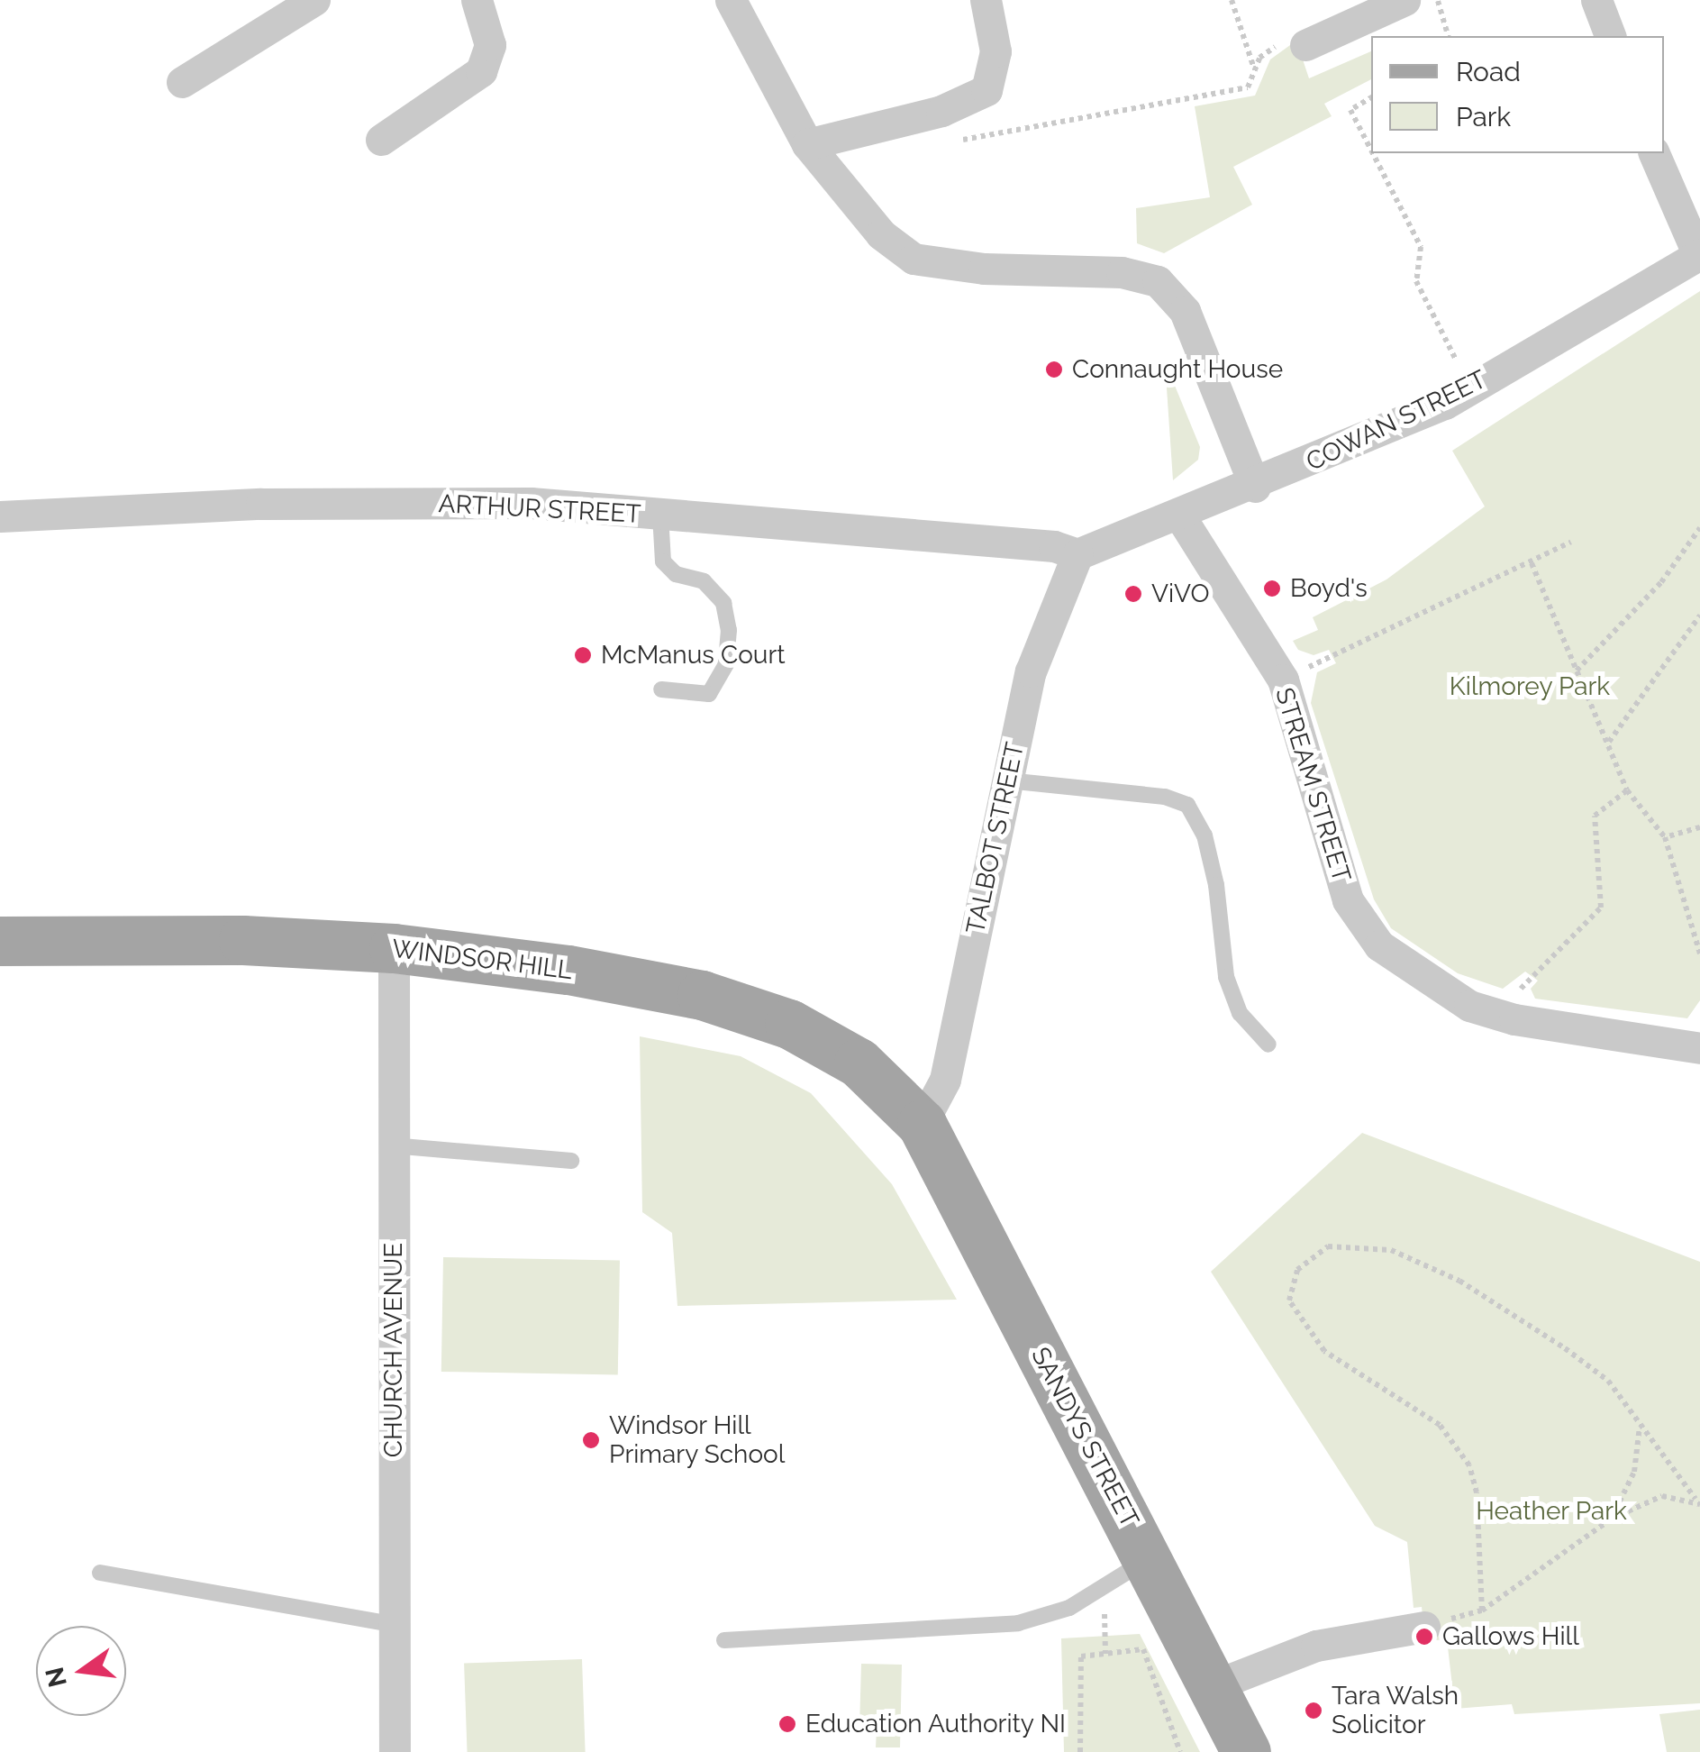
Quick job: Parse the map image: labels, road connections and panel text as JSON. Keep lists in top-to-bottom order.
{
  "streets": {
    "main road": ["WINDSOR HILL", "SANDYS STREET"],
    "street": [
      "COWAN STREET",
      "ARTHUR STREET",
      "STREAM STREET",
      "TALBOT STREET",
      "CHURCH AVENUE"
    ]
  },
  "crossings": [
    ["COWAN STREET", "ARTHUR STREET"],
    ["COWAN STREET", "STREAM STREET"],
    ["COWAN STREET", "TALBOT STREET"],
    ["ARTHUR STREET", "TALBOT STREET"],
    ["TALBOT STREET", "WINDSOR HILL"],
    ["TALBOT STREET", "SANDYS STREET"],
    ["WINDSOR HILL", "CHURCH AVENUE"],
    ["WINDSOR HILL", "SANDYS STREET"]
  ],
  "parks": ["Kilmorey Park", "Heather Park"],
  "places": [
    "Connaught House",
    "Boyd's",
    "ViVO",
    "McManus Court",
    "Windsor Hill Primary School",
    "Gallows Hill",
    "Tara Walsh Solicitor",
    "Education Authority NI"
  ],
  "legend": ["Road", "Park"],
  "north": "left"
}
